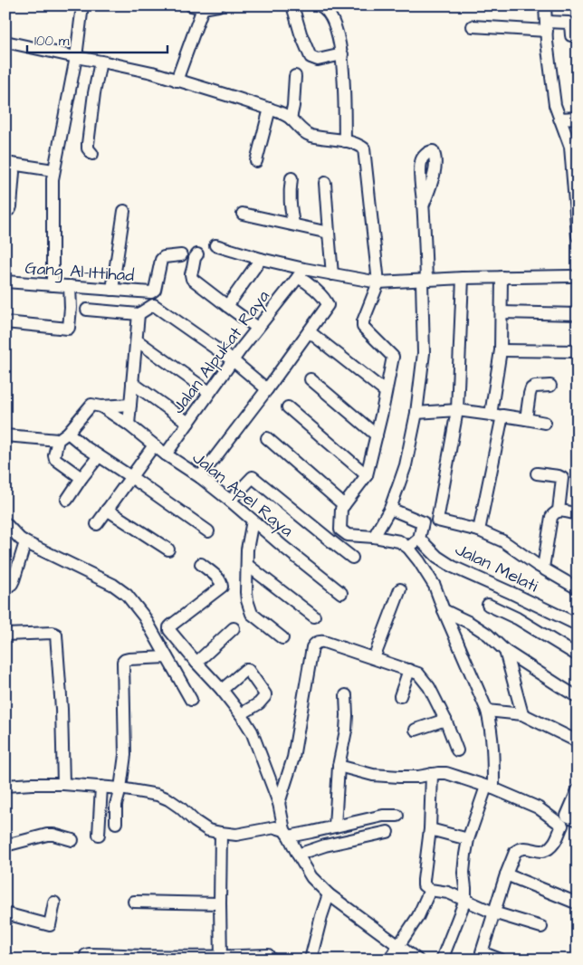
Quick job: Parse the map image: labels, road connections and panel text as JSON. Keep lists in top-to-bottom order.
{
  "streets": {
    "street": [
      "Gang Al-Ittihad",
      "Jalan Alpukat Raya",
      "Jalan Apel Raya",
      "Jalan Melati"
    ]
  },
  "crossings": [
    ["Jalan Alpukat Raya", "Jalan Apel Raya"]
  ],
  "scale_bar": "100 m"
}
